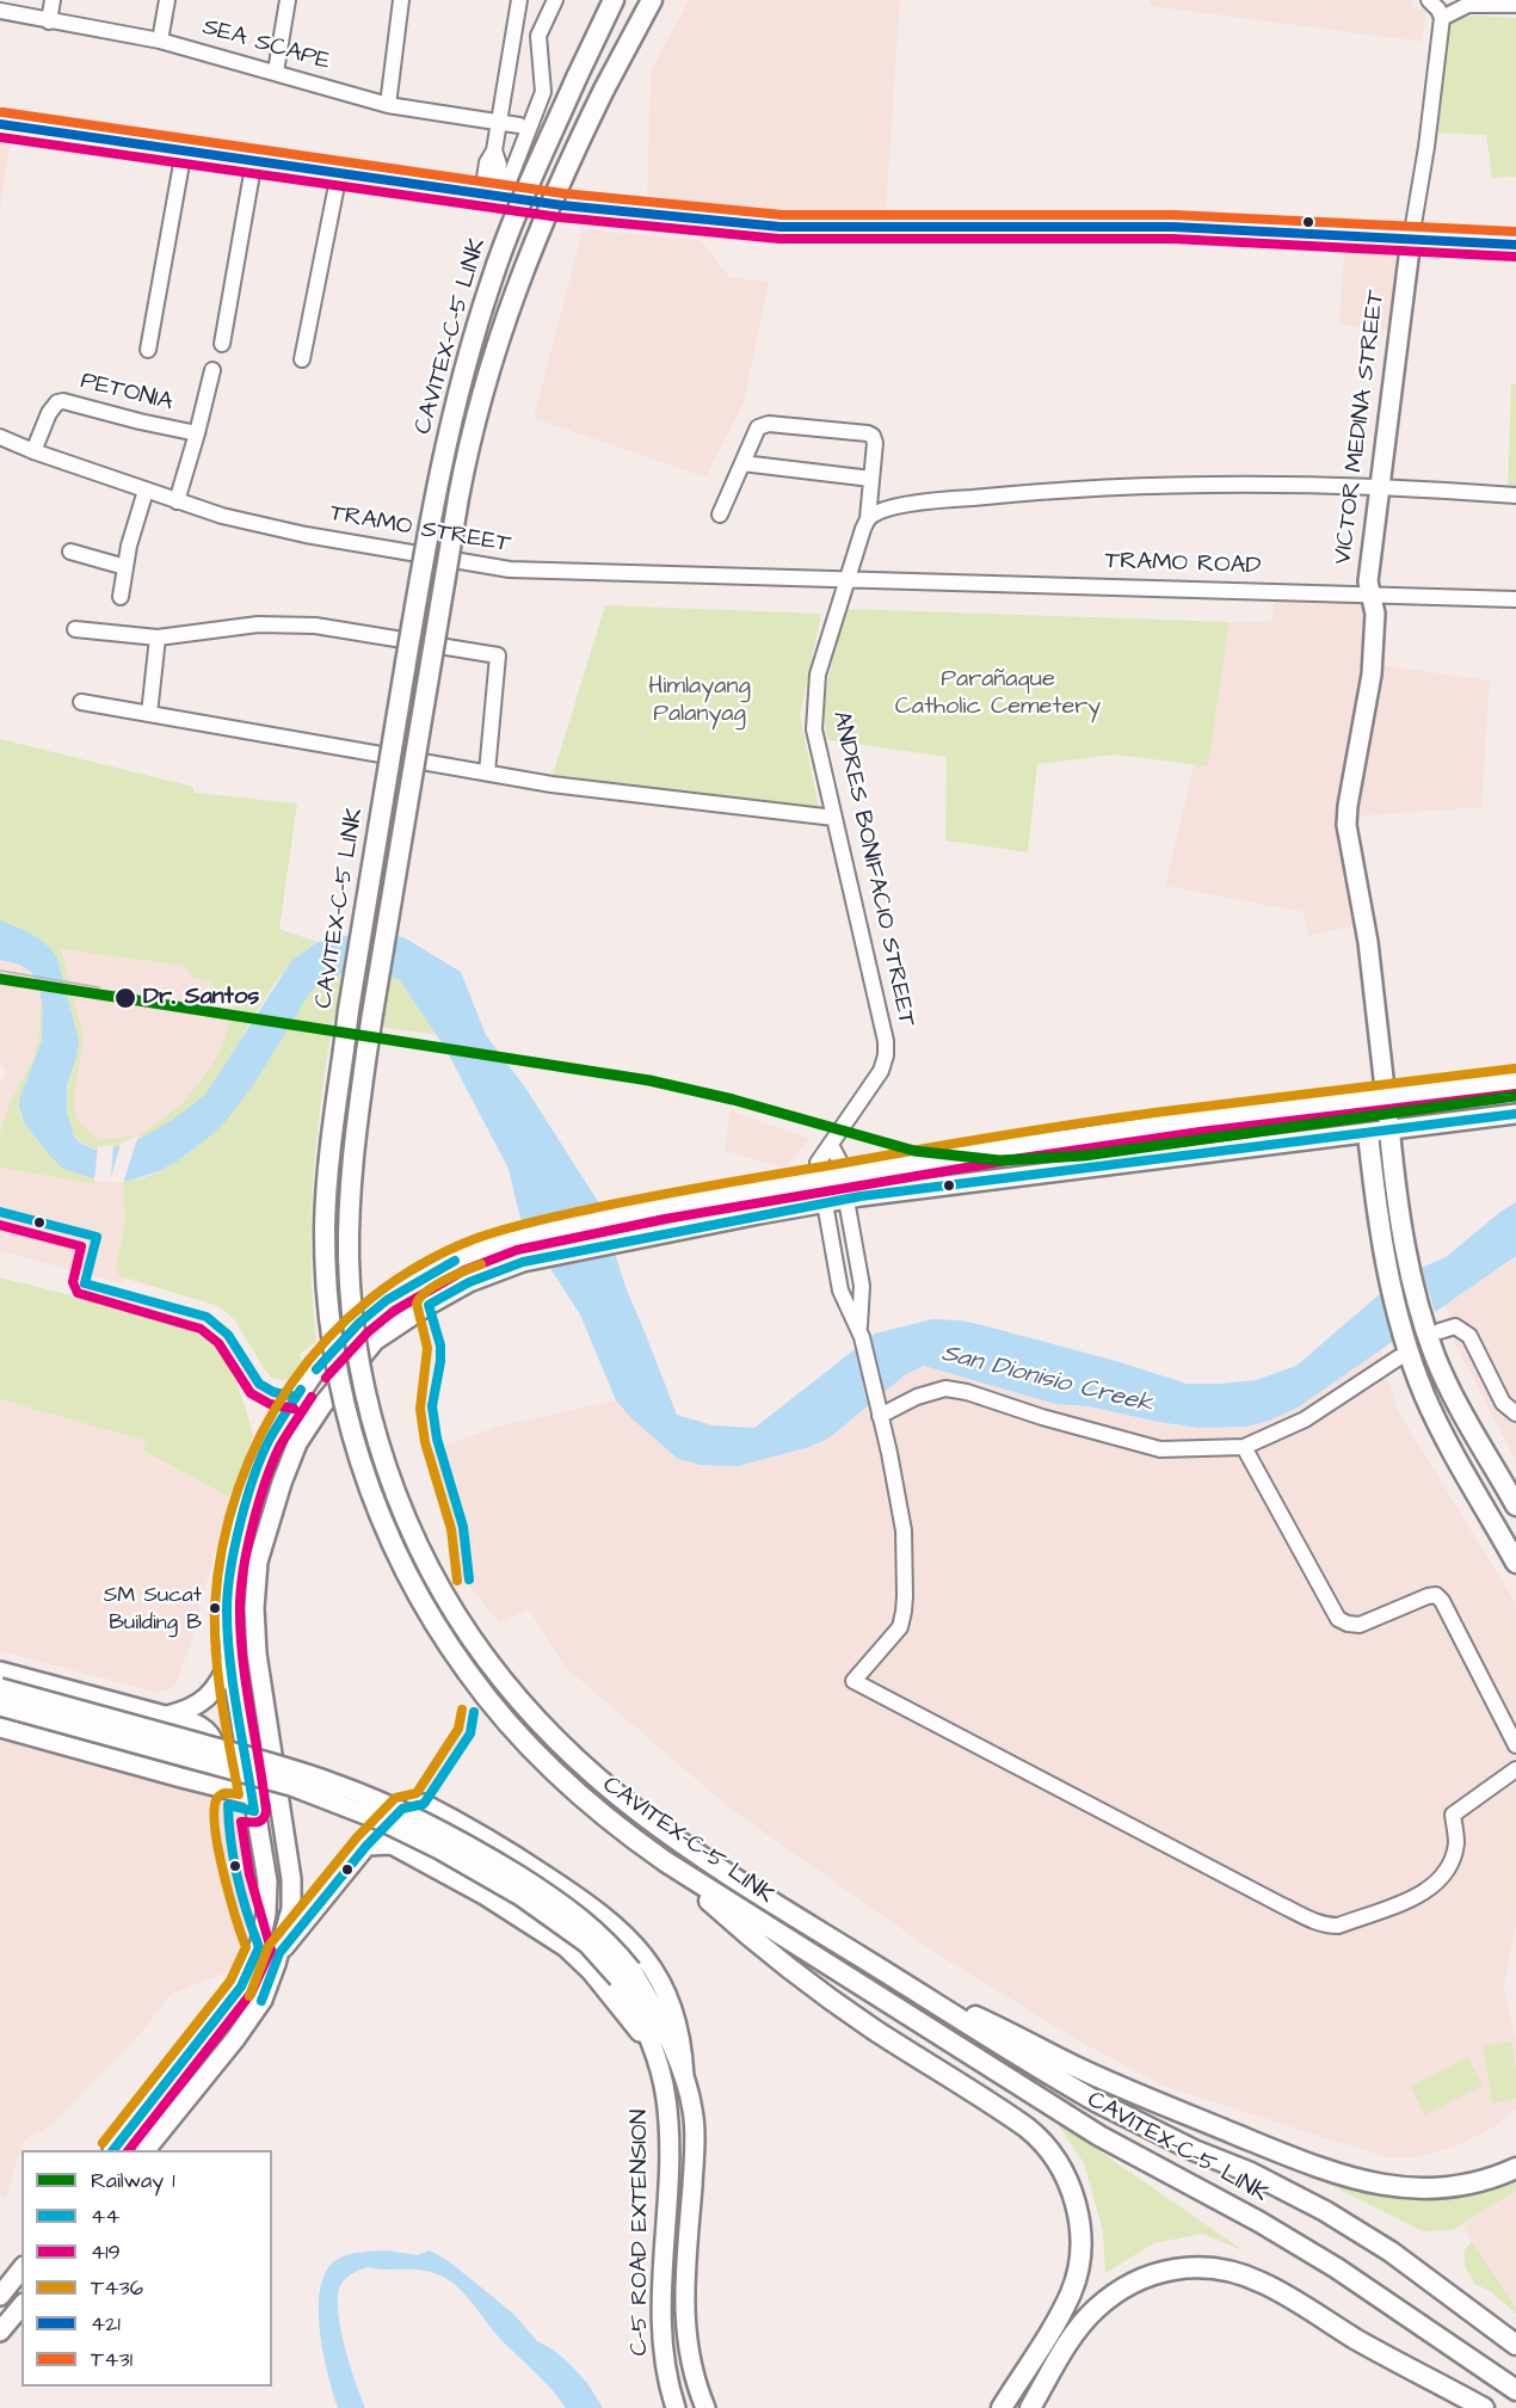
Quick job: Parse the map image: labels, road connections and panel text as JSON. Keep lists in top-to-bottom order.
{
  "streets": {
    "highway": ["CAVITEX–C-5 LINK"],
    "main road": ["VICTOR MEDINA STREET", "C-5 ROAD EXTENSION"],
    "street": [
      "SEA SCAPE",
      "PETONIA",
      "TRAMO STREET",
      "TRAMO ROAD",
      "ANDRES BONIFACIO STREET"
    ]
  },
  "crossings": [
    ["PETONIA", "TRAMO STREET"],
    ["VICTOR MEDINA STREET", "TRAMO ROAD"],
    ["TRAMO STREET", "TRAMO ROAD"],
    ["TRAMO STREET", "ANDRES BONIFACIO STREET"],
    ["TRAMO ROAD", "ANDRES BONIFACIO STREET"]
  ],
  "water": ["San Dionisio Creek"],
  "parks": ["Parañaque Catholic Cemetery", "Himlayang Palanyag"],
  "places": ["Dr. Santos", "SM Sucat Building B"],
  "lines": [
    "transit line T431",
    "transit line 421",
    "transit line 419",
    "rail line 1",
    "transit line T436",
    "transit line 44"
  ],
  "legend": [
    "Railway 1",
    "44",
    "419",
    "T436",
    "421",
    "T431"
  ]
}
